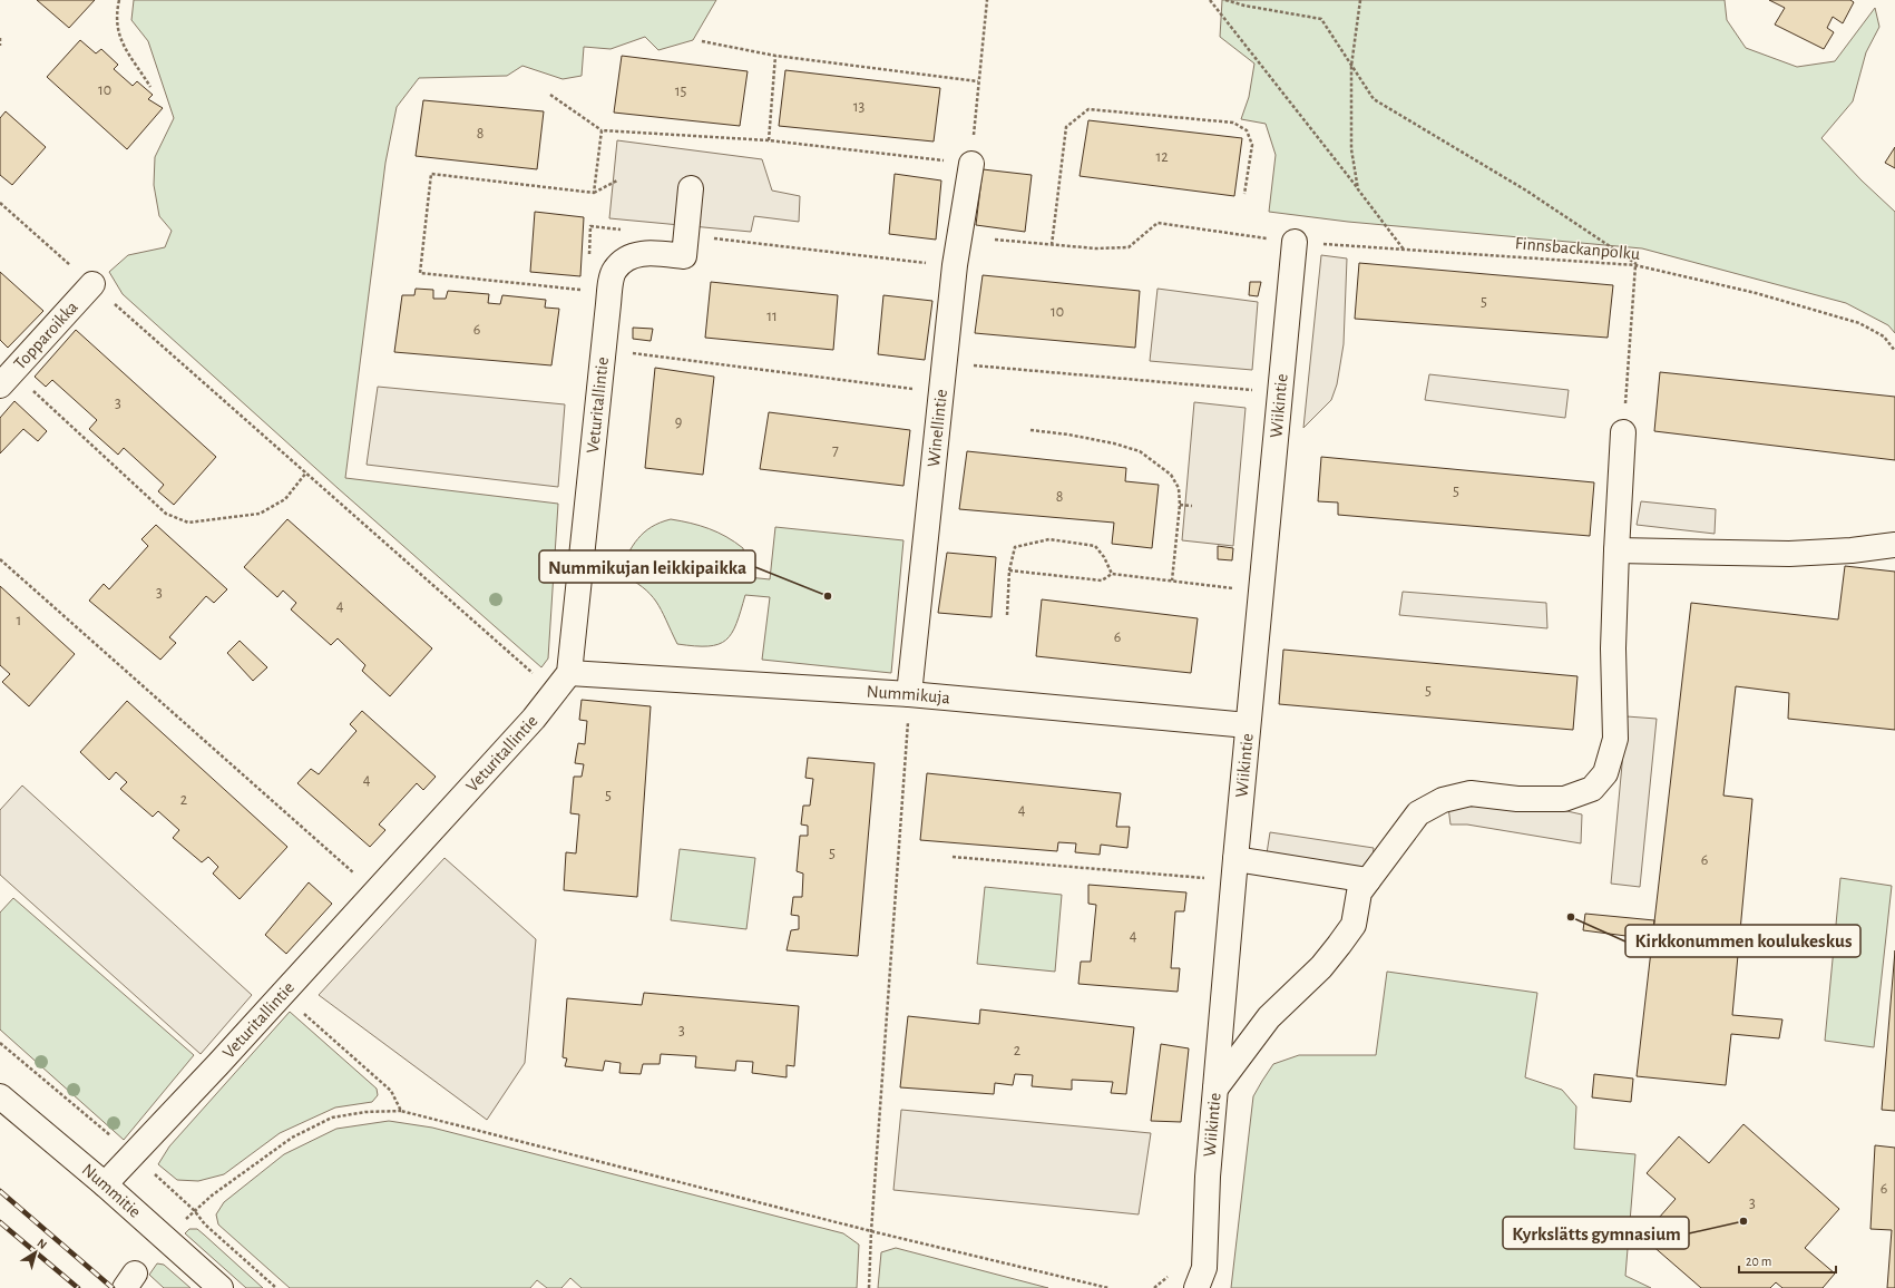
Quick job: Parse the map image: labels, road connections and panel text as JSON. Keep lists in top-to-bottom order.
{
  "streets": {
    "street": [
      "Topparoikka",
      "Veturitallintie",
      "Wiikintie",
      "Winellintie",
      "Nummikuja",
      "Nummitie"
    ],
    "path": ["Finnsbackanpolku"]
  },
  "crossings": [
    ["Finnsbackanpolku", "Wiikintie"],
    ["Veturitallintie", "Nummikuja"],
    ["Veturitallintie", "Nummitie"],
    ["Wiikintie", "Nummikuja"],
    ["Winellintie", "Nummikuja"]
  ],
  "places": ["Nummikujan leikkipaikka", "Kirkkonummen koulukeskus", "Kyrkslätts gymnasium"],
  "house_numbers": [
    "10",
    "15",
    "13",
    "8",
    "12",
    "5",
    "10",
    "11",
    "6",
    "3",
    "9",
    "7",
    "5",
    "8",
    "3",
    "4",
    "1",
    "6",
    "5",
    "4",
    "5",
    "2",
    "4",
    "5",
    "6",
    "4",
    "3",
    "2",
    "6",
    "3"
  ],
  "scale_bar": "20 m",
  "north": "top right"
}
